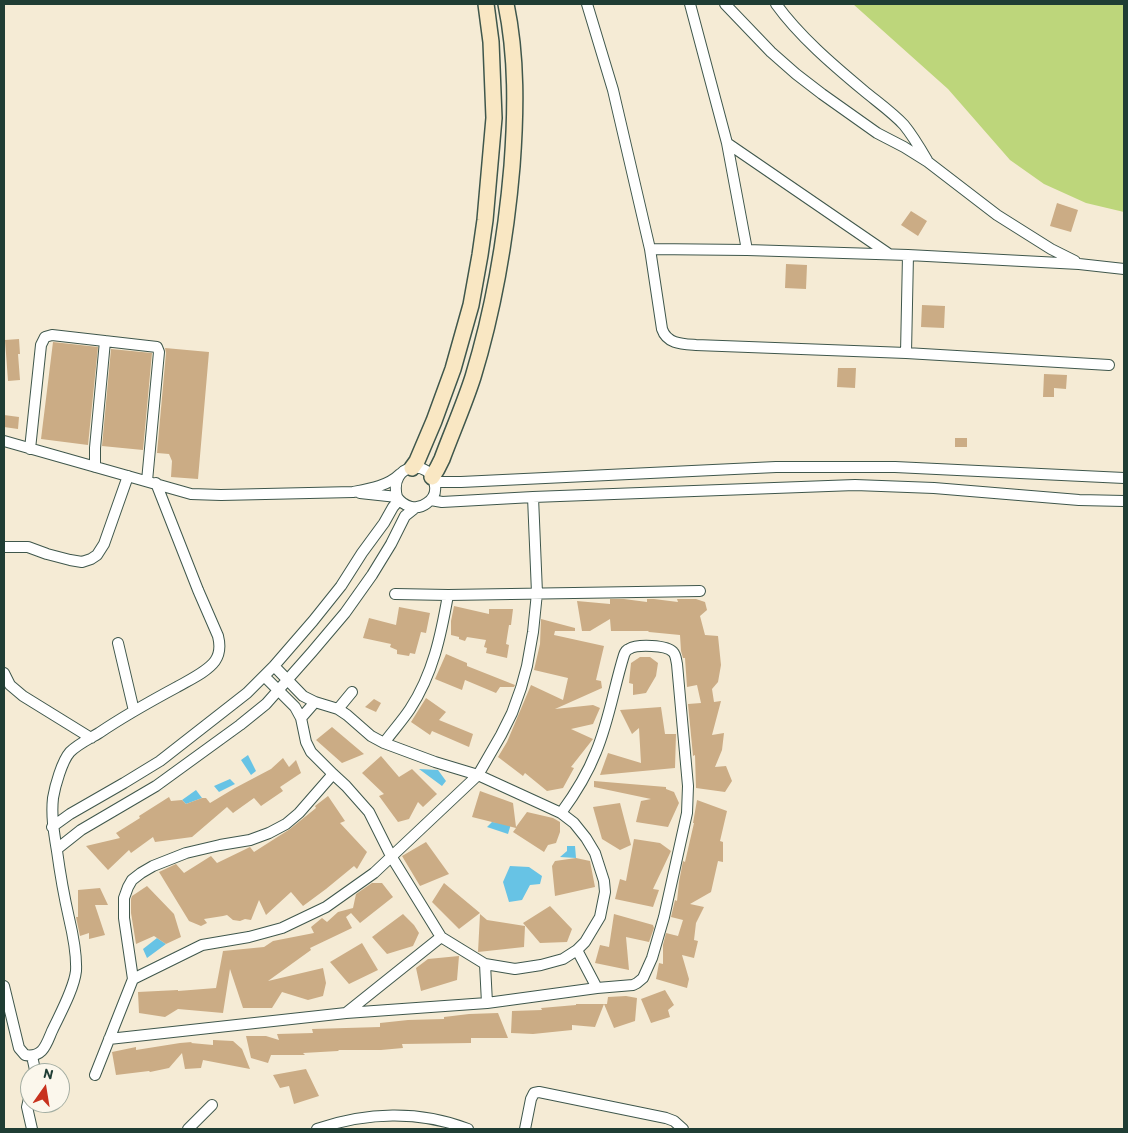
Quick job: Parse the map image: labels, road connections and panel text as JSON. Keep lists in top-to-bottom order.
{
  "north": "top"
}
